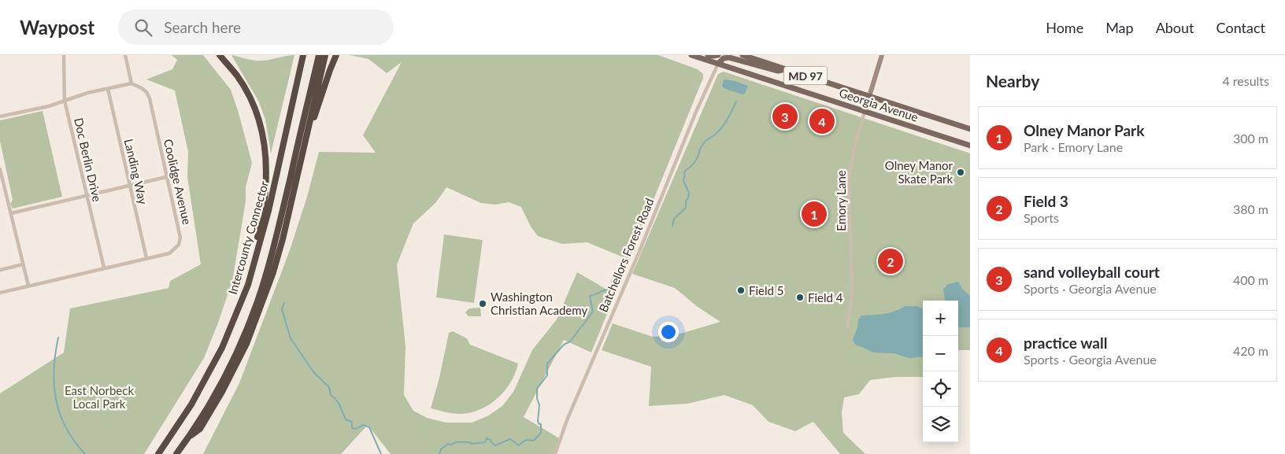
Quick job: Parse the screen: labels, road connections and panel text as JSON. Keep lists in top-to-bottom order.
{
  "streets": {
    "highway": ["Intercounty Connector"],
    "main road": ["MD 97", "Georgia Avenue"],
    "street": [
      "Doc Berlin Drive",
      "Landing Way",
      "Coolidge Avenue",
      "Emory Lane",
      "Batchellors Forest Road"
    ]
  },
  "crossings": [
    ["Georgia Avenue", "Emory Lane"],
    ["Georgia Avenue", "Batchellors Forest Road"],
    ["Doc Berlin Drive", "Coolidge Avenue"],
    ["Landing Way", "Coolidge Avenue"]
  ],
  "parks": ["East Norbeck Local Park"],
  "places": [
    "Olney Manor Skate Park",
    "Field 5",
    "Field 4",
    "Washington Christian Academy"
  ],
  "page": {
    "header": "Waypost",
    "search": "Search here",
    "nav": [
      "Home",
      "Map",
      "About",
      "Contact"
    ],
    "heading": ["Nearby", "4 results"],
    "pins": [
      "3",
      "4",
      "1",
      "2"
    ],
    "list": [
      {
        "mark": "1",
        "name": "Olney Manor Park",
        "note": "Park · Emory Lane",
        "value": "300 m"
      },
      {
        "mark": "2",
        "name": "Field 3",
        "note": "Sports",
        "value": "380 m"
      },
      {
        "mark": "3",
        "name": "sand volleyball court",
        "note": "Sports · Georgia Avenue",
        "value": "400 m"
      },
      {
        "mark": "4",
        "name": "practice wall",
        "note": "Sports · Georgia Avenue",
        "value": "420 m"
      }
    ],
    "map_buttons": ["+", "−"]
  }
}
